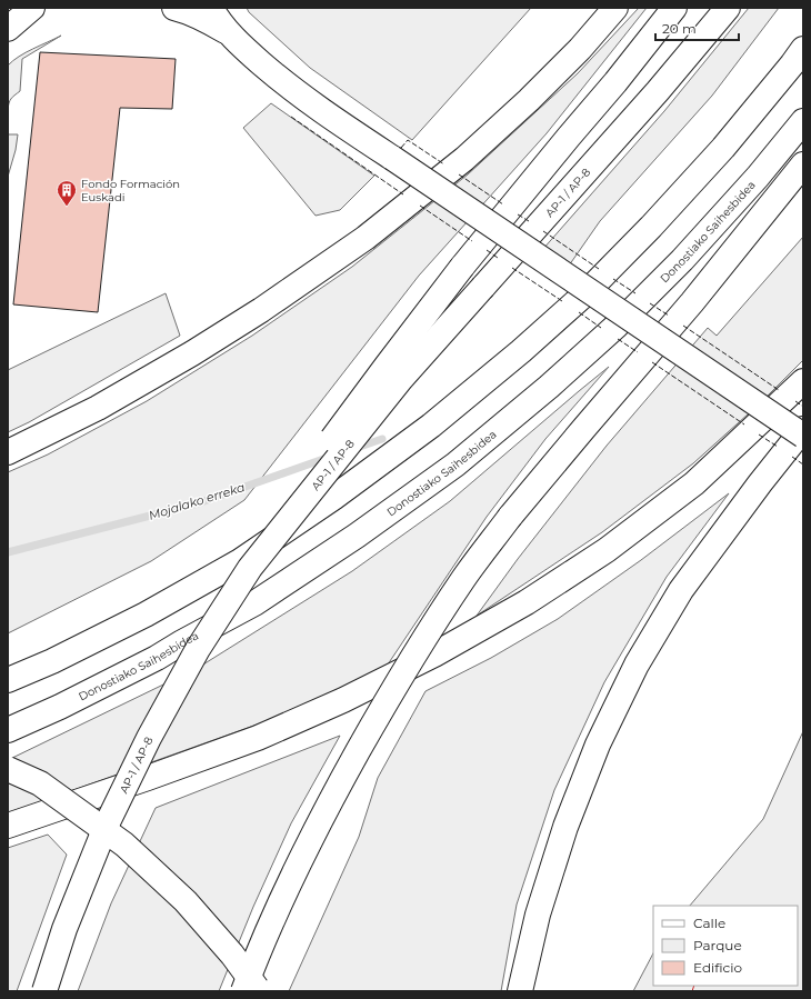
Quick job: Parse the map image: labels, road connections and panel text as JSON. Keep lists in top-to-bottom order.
{
  "streets": {
    "main road": ["AP-1 / AP-8", "Donostiako Saihesbidea"]
  },
  "water": ["Mojalako erreka"],
  "places": {
    "building": ["Fondo Formación Euskadi"]
  },
  "legend": ["Calle", "Parque", "Edificio"],
  "scale_bar": "20 m"
}
